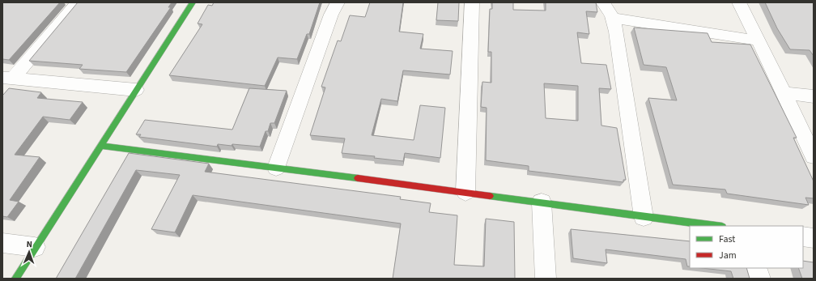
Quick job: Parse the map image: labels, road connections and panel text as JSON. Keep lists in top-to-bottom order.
{
  "legend": ["Fast", "Jam"],
  "north": "top"
}
